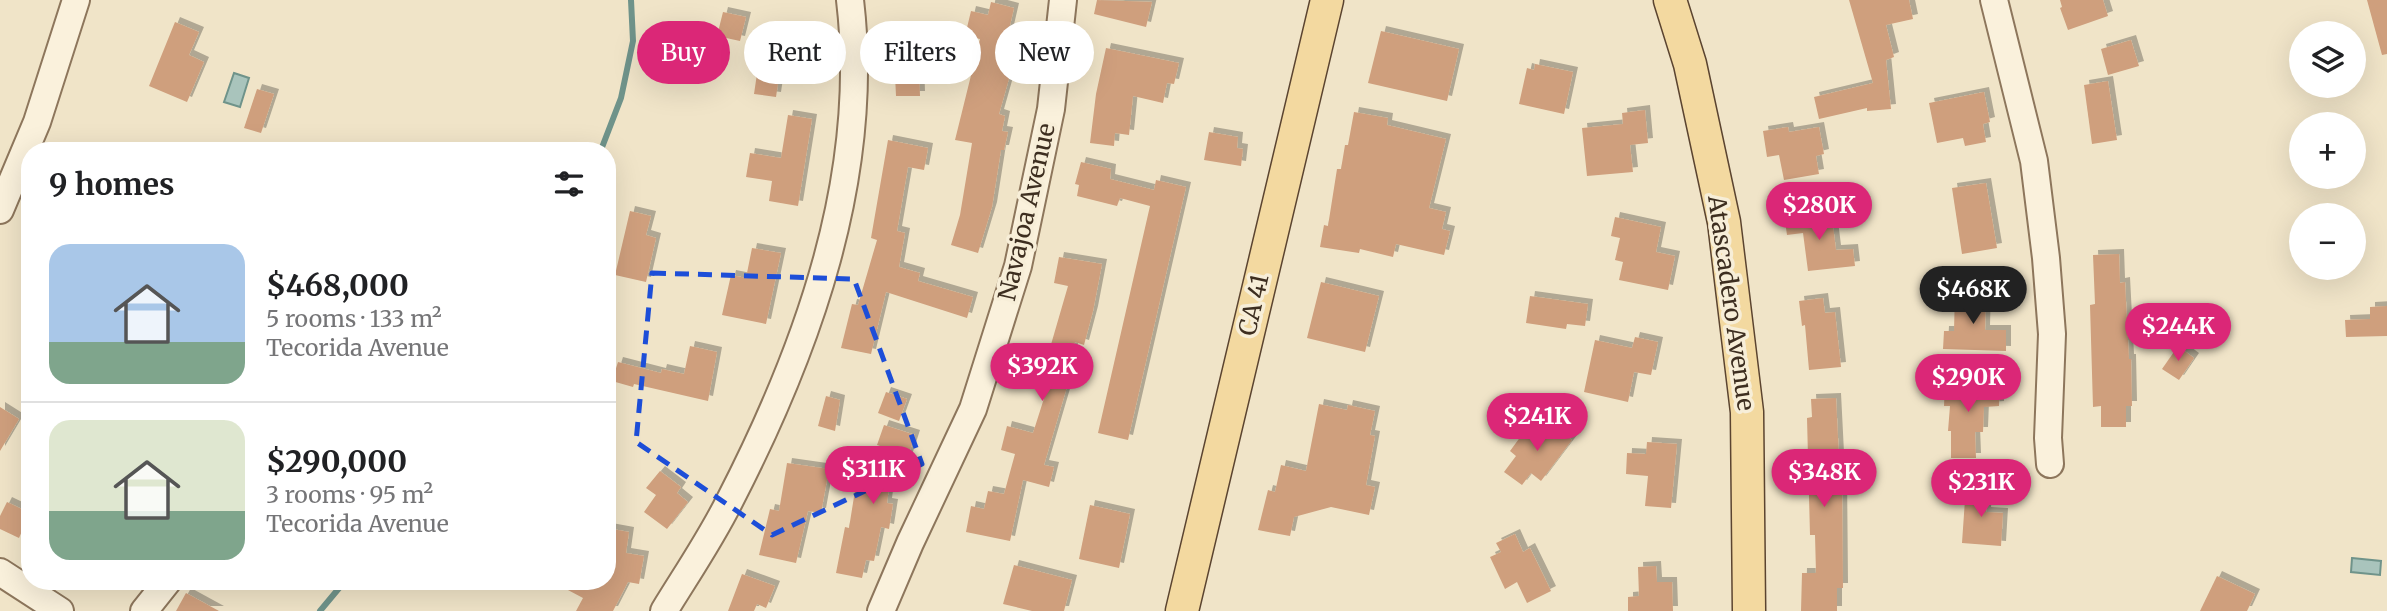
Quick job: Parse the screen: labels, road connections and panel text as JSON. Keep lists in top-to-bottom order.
{
  "streets": {
    "main road": ["Atascadero Avenue", "CA 41"],
    "street": ["Navajoa Avenue"]
  },
  "page": {
    "map_buttons": ["+", "−"],
    "chip": [
      "Buy",
      "Rent",
      "Filters",
      "New"
    ],
    "heading": "9 homes",
    "price": [
      "$280K",
      "$468K",
      "$244K",
      "$392K",
      "$290K",
      "$241K",
      "$311K",
      "$348K",
      "$231K"
    ],
    "list": [
      {
        "name": "$468,000",
        "note": "5 rooms · 133 m² · Tecorida Avenue"
      },
      {
        "name": "$290,000",
        "note": "3 rooms · 95 m² · Tecorida Avenue"
      }
    ]
  }
}
